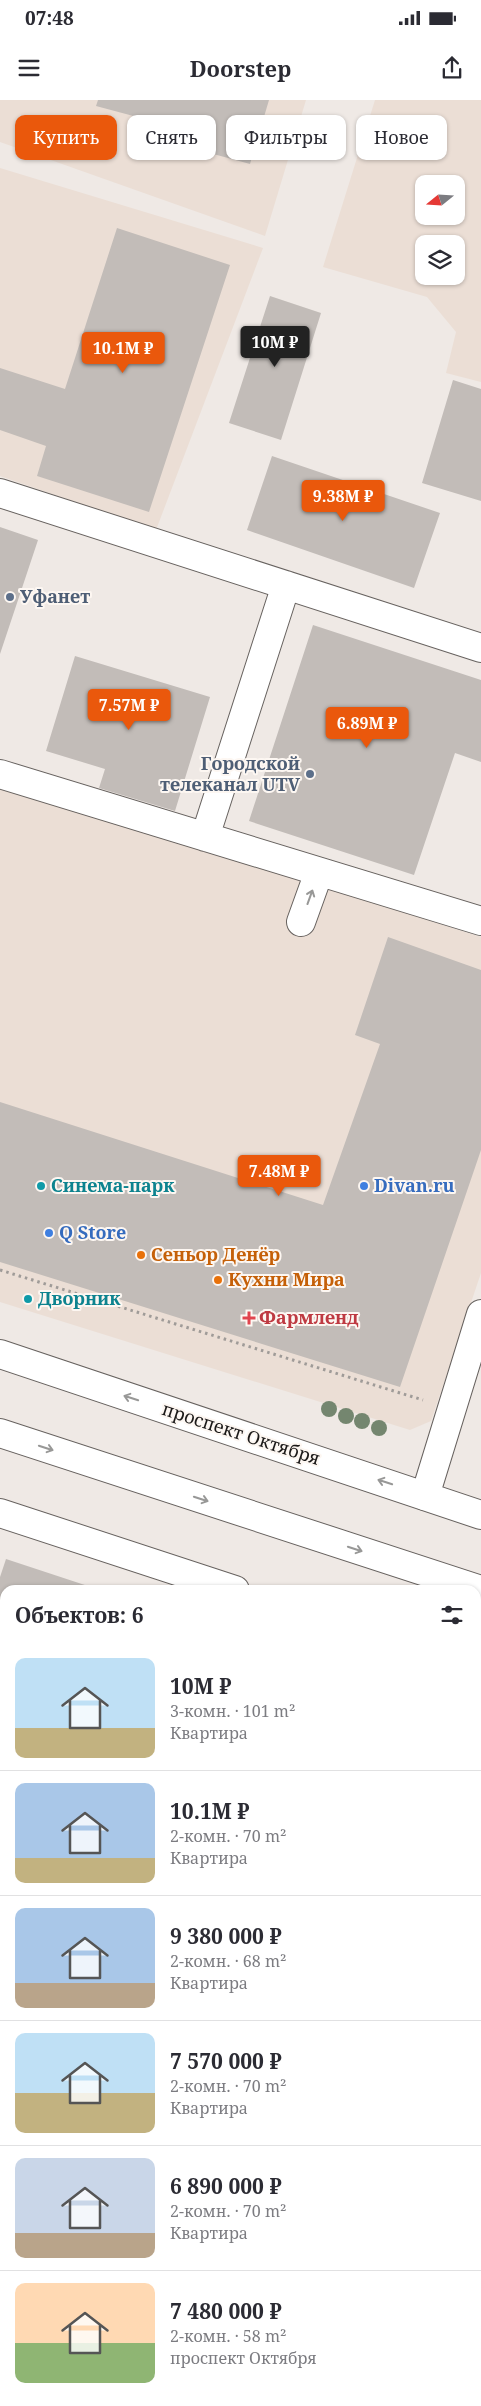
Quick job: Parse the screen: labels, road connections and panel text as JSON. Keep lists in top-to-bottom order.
{
  "streets": {
    "main road": ["проспект Октября"]
  },
  "places": {
    "other": [
      "Уфанет",
      "Городской телеканал UTV",
      "Синема-парк",
      "Divan.ru",
      "Q Store",
      "Сеньор Денёр",
      "Кухни Мира",
      "Дворник"
    ],
    "health": ["Фармленд"]
  },
  "north": "left",
  "page": {
    "status": "07:48",
    "header": "Doorstep",
    "chip": [
      "Купить",
      "Снять",
      "Фильтры",
      "Новое"
    ],
    "price": [
      "10M ₽",
      "10.1M ₽",
      "9.38M ₽",
      "7.57M ₽",
      "6.89M ₽",
      "7.48M ₽"
    ],
    "heading": "Объектов: 6",
    "list": [
      {
        "name": "10M ₽",
        "note": "3-комн. · 101 m² · Квартира"
      },
      {
        "name": "10.1M ₽",
        "note": "2-комн. · 70 m² · Квартира"
      },
      {
        "name": "9 380 000 ₽",
        "note": "2-комн. · 68 m² · Квартира"
      },
      {
        "name": "7 570 000 ₽",
        "note": "2-комн. · 70 m² · Квартира"
      },
      {
        "name": "6 890 000 ₽",
        "note": "2-комн. · 70 m² · Квартира"
      },
      {
        "name": "7 480 000 ₽",
        "note": "2-комн. · 58 m² · проспект Октября"
      }
    ]
  }
}
